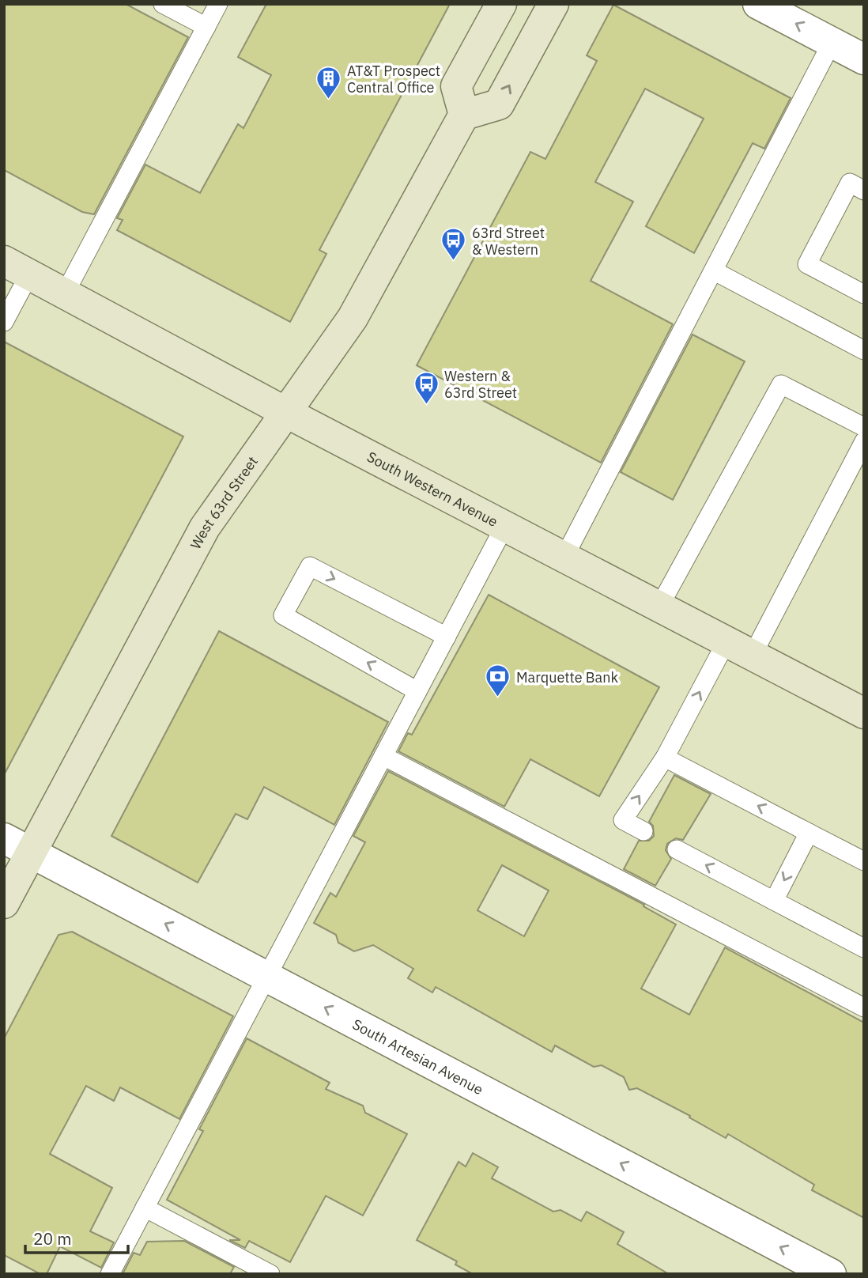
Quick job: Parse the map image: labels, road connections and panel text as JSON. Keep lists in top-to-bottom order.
{
  "streets": {
    "main road": ["South Western Avenue", "West 63rd Street"],
    "street": ["South Artesian Avenue"]
  },
  "crossings": [
    ["South Western Avenue", "West 63rd Street"],
    ["West 63rd Street", "South Artesian Avenue"]
  ],
  "one_way": ["South Artesian Avenue"],
  "places": {
    "building": ["AT&T Prospect Central Office"],
    "bus stop": ["63rd Street & Western", "Western & 63rd Street"],
    "bank": ["Marquette Bank"]
  },
  "scale_bar": "20 m"
}
